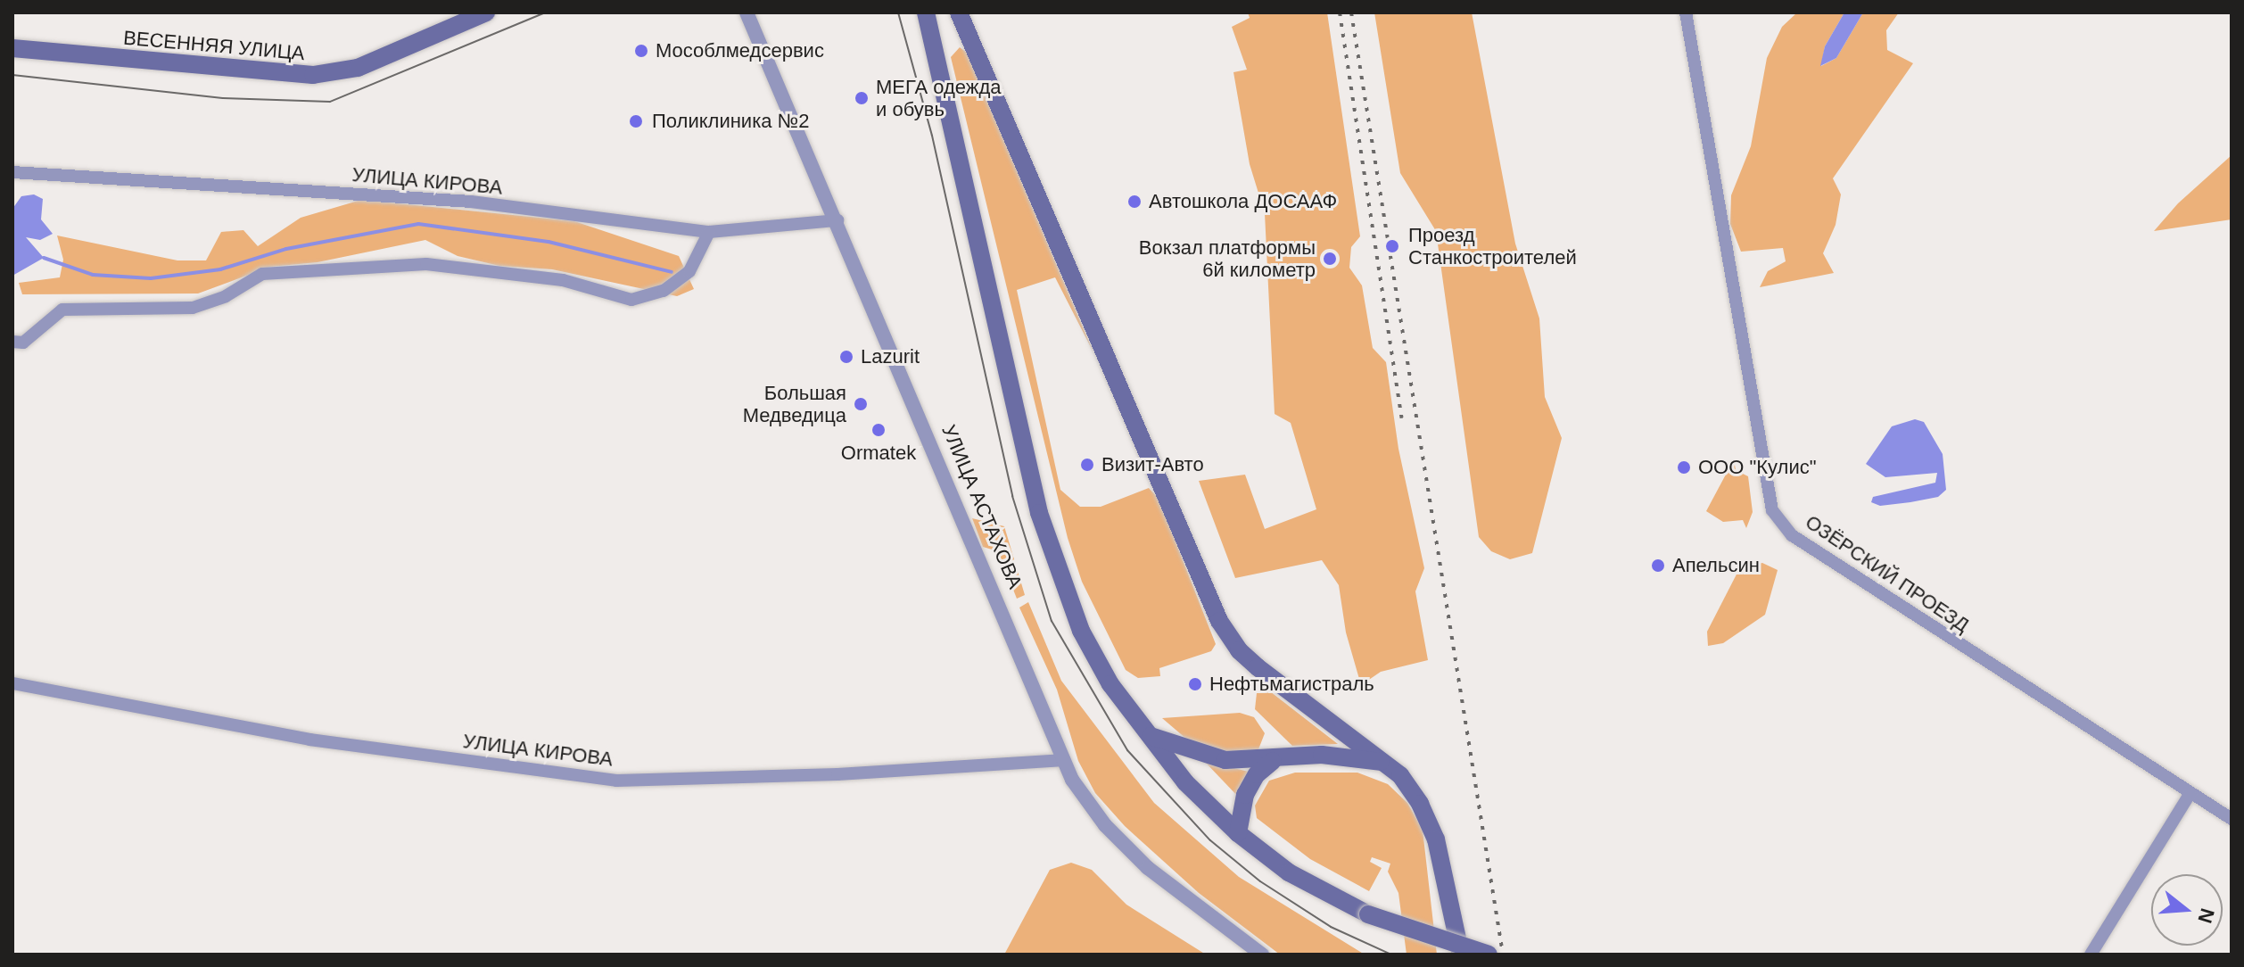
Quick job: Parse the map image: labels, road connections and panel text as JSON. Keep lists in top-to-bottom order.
{
  "streets": {
    "main road": ["ВЕСЕННЯЯ УЛИЦА"],
    "street": ["УЛИЦА КИРОВА", "УЛИЦА АСТАХОВА", "ОЗЁРСКИЙ ПРОЕЗД"]
  },
  "crossings": [
    ["УЛИЦА КИРОВА", "УЛИЦА АСТАХОВА"]
  ],
  "places": [
    "Мособлмедсервис",
    "МЕГА одежда и обувь",
    "Поликлиника №2",
    "Автошкола ДОСААФ",
    "Проезд Станкостроителей",
    "Вокзал платформы 6й километр",
    "Lazurit",
    "Большая Медведица",
    "Ormatek",
    "Визит-Авто",
    "ООО \"Кулис\"",
    "Апельсин",
    "Нефтьмагистраль"
  ],
  "north": "right"
}
